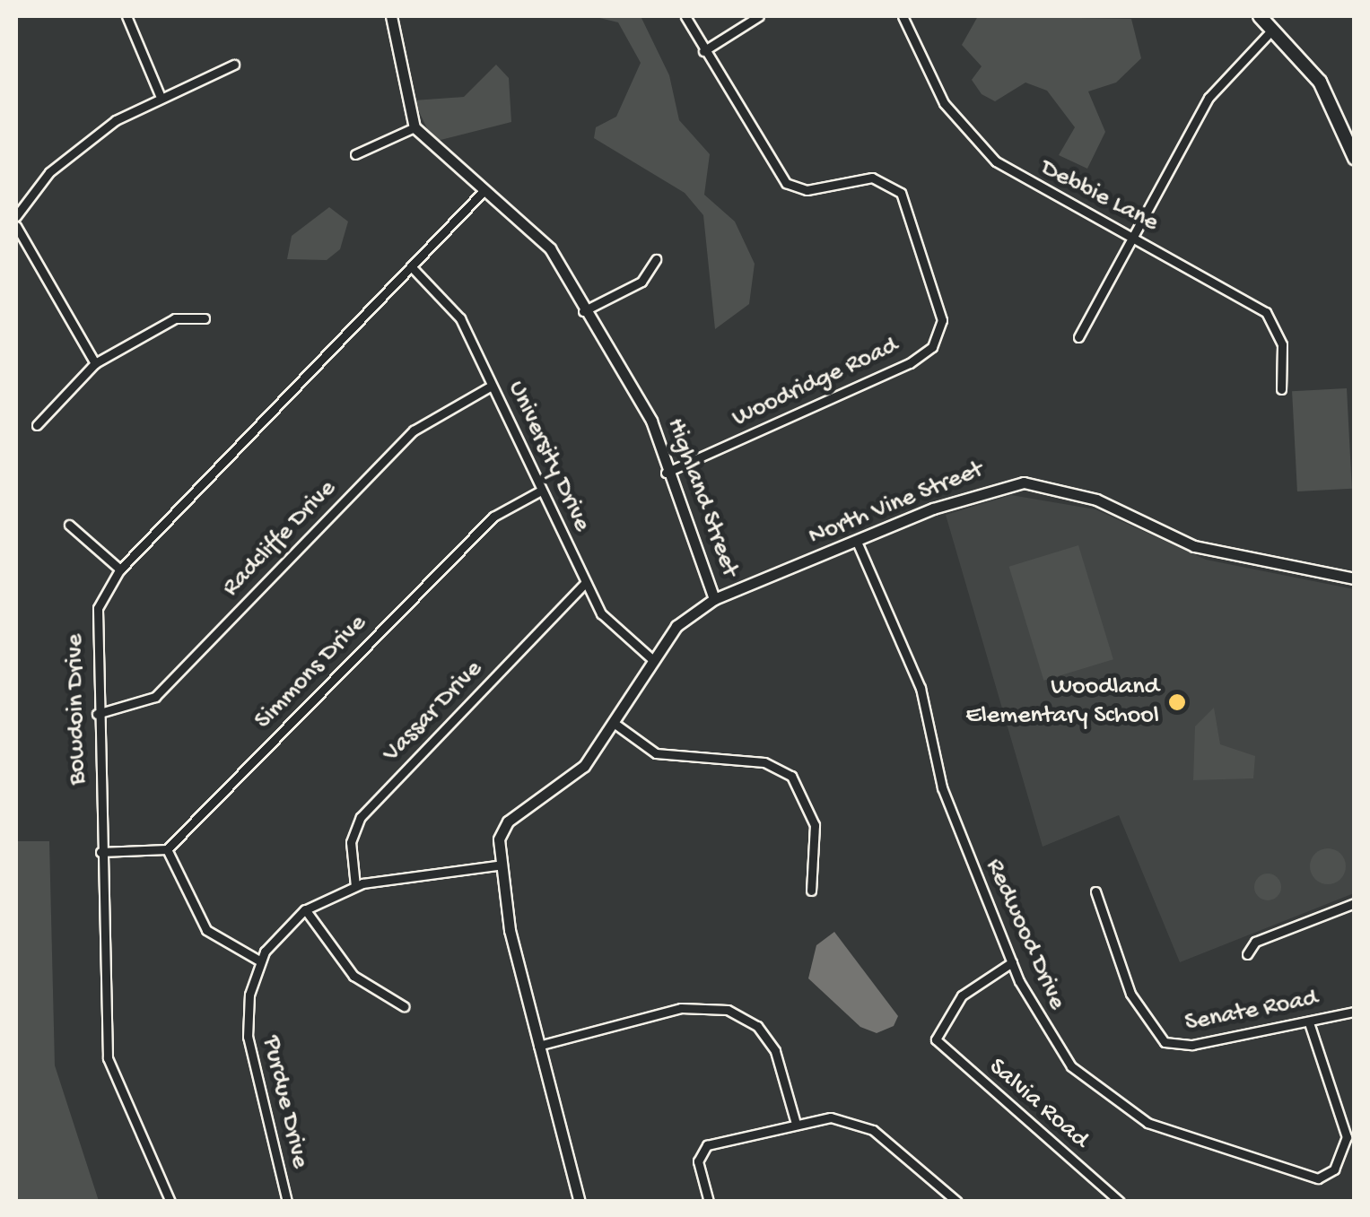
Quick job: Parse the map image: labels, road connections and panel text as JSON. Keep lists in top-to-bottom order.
{
  "streets": {
    "street": [
      "Debbie Lane",
      "Woodridge Road",
      "University Drive",
      "Highland Street",
      "North Vine Street",
      "Radcliffe Drive",
      "Simmons Drive",
      "Bowdoin Drive",
      "Vassar Drive",
      "Redwood Drive",
      "Senate Road",
      "Purdue Drive",
      "Salvia Road"
    ]
  },
  "crossings": [
    ["Woodridge Road", "Highland Street"],
    ["University Drive", "Highland Street"],
    ["University Drive", "Radcliffe Drive"],
    ["University Drive", "Simmons Drive"],
    ["University Drive", "Bowdoin Drive"],
    ["University Drive", "Vassar Drive"],
    ["Highland Street", "North Vine Street"],
    ["Highland Street", "Bowdoin Drive"],
    ["North Vine Street", "Redwood Drive"],
    ["Radcliffe Drive", "Bowdoin Drive"],
    ["Redwood Drive", "Salvia Road"]
  ],
  "places": ["Woodland Elementary School"]
}
